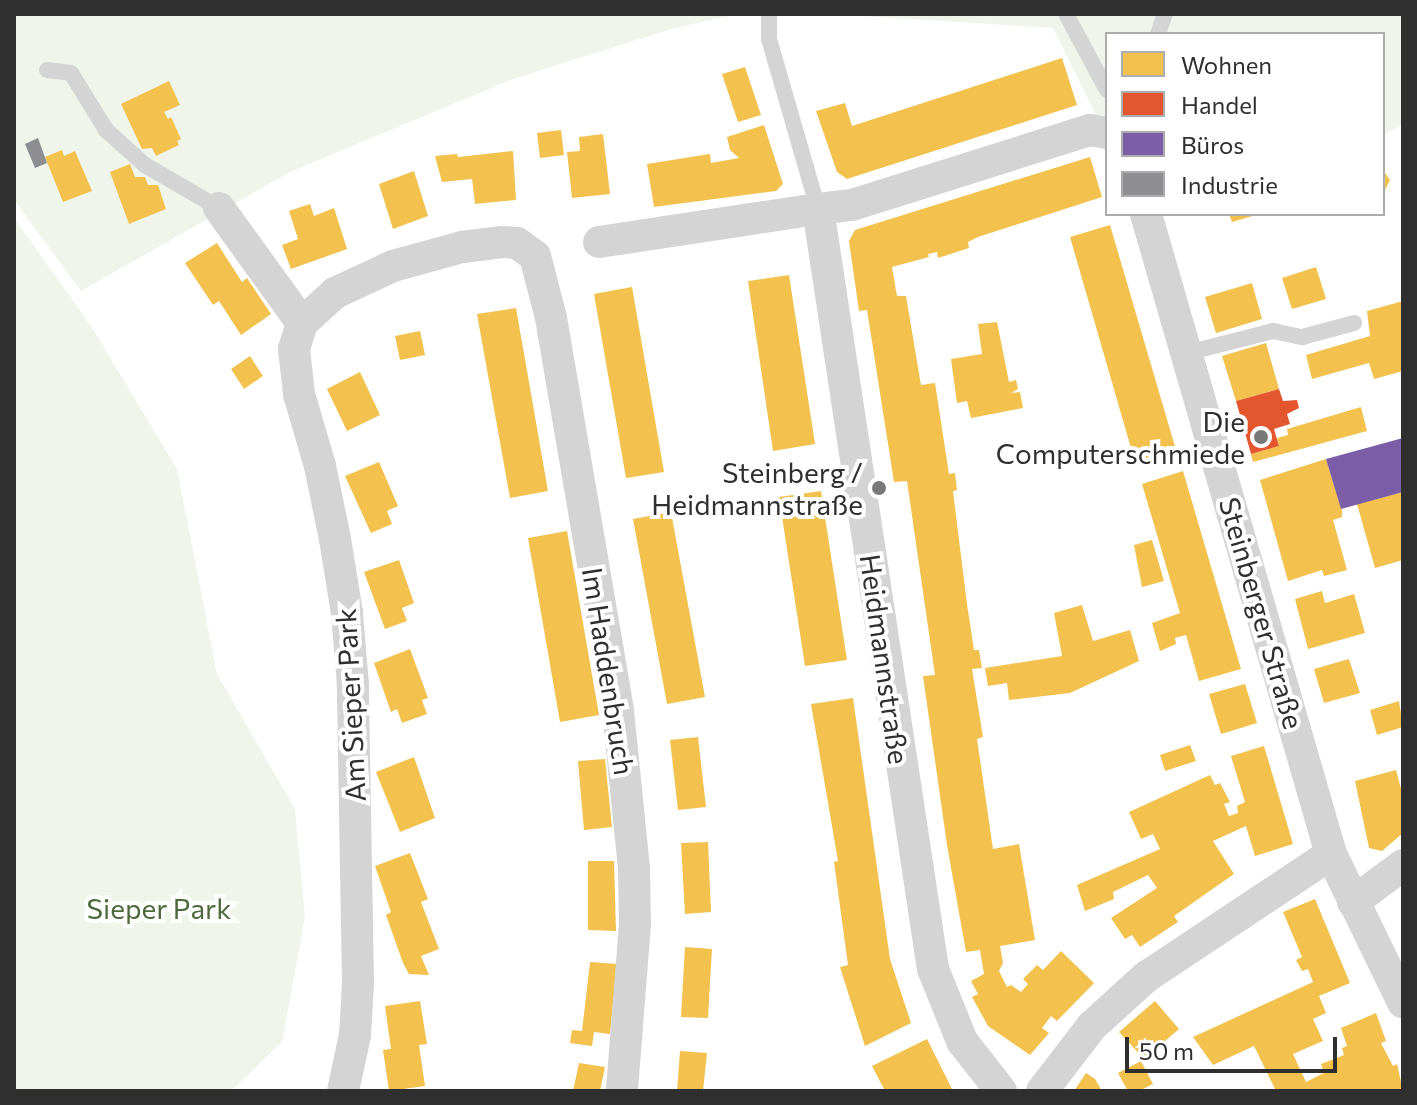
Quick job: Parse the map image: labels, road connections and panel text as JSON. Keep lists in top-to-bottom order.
{
  "streets": {
    "street": [
      "Steinberger Straße",
      "Heidmannstraße",
      "Im Haddenbruch",
      "Am Sieper Park"
    ]
  },
  "crossings": [
    ["Im Haddenbruch", "Am Sieper Park"]
  ],
  "parks": ["Sieper Park"],
  "places": ["Die Computerschmiede", "Steinberg / Heidmannstraße"],
  "legend": [
    "Wohnen",
    "Handel",
    "Büros",
    "Industrie"
  ],
  "scale_bar": "50 m"
}
